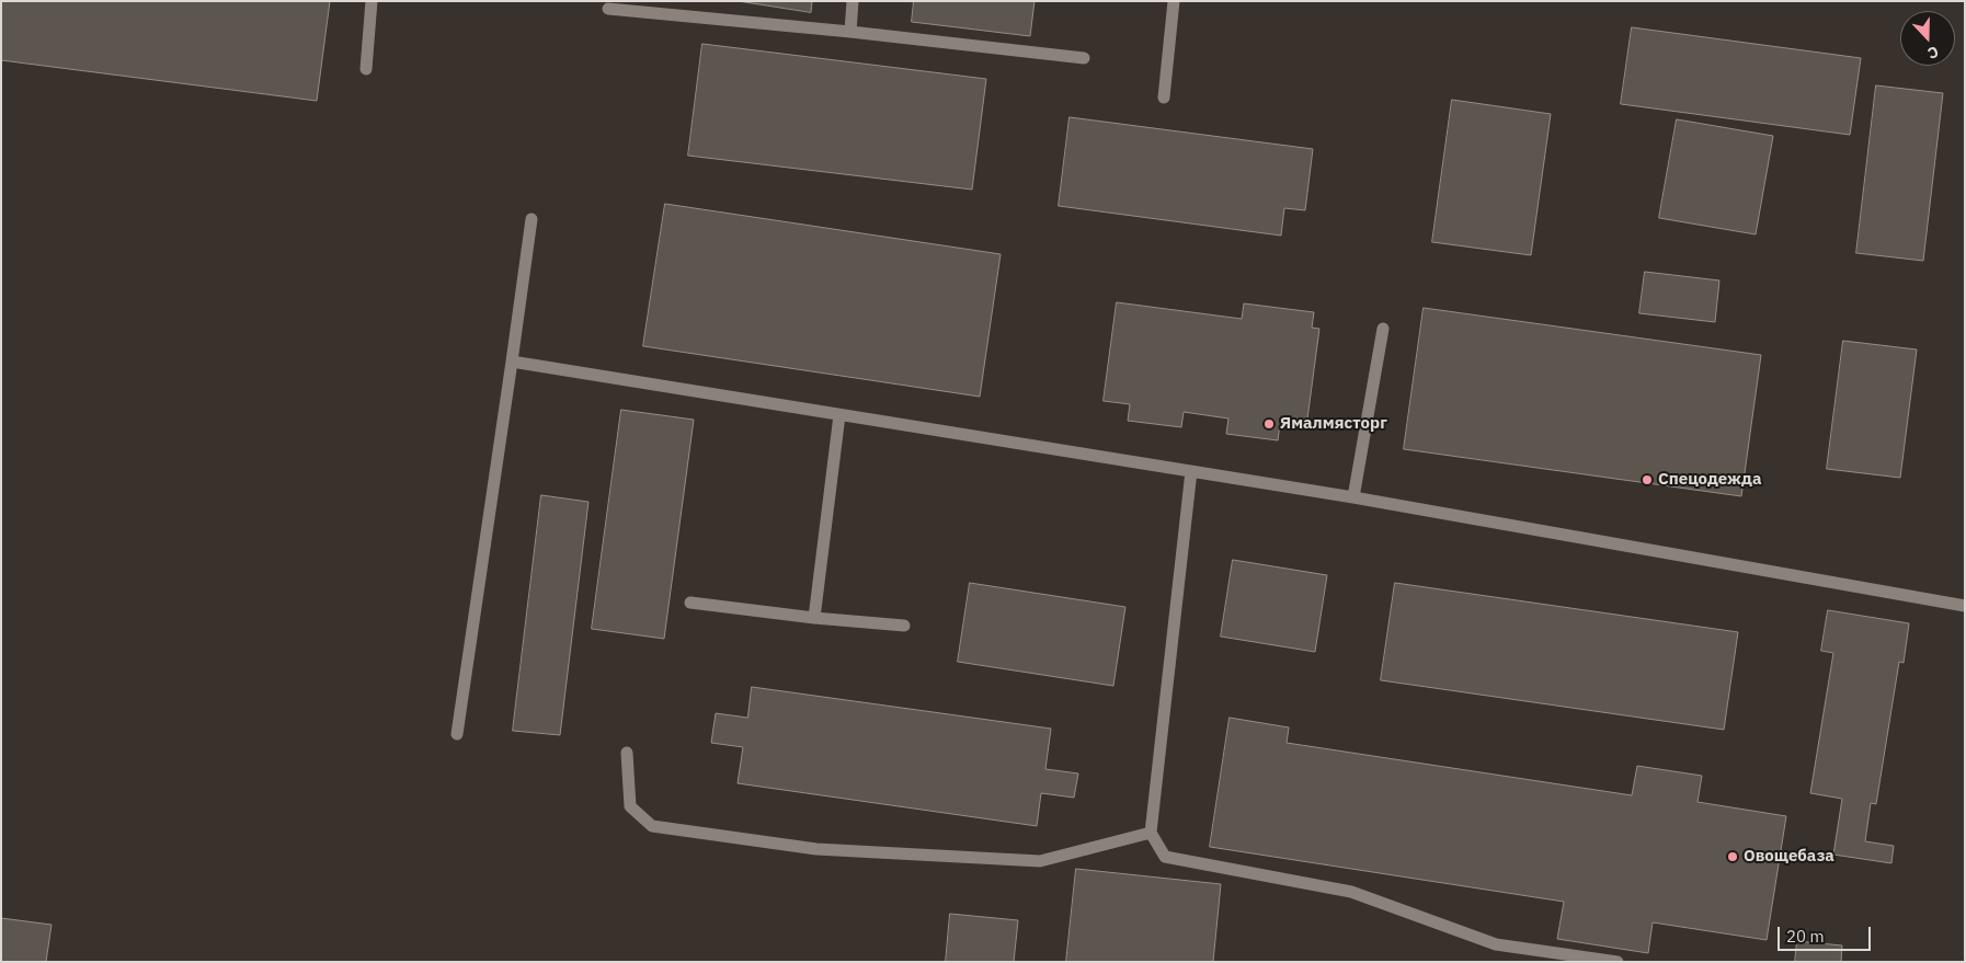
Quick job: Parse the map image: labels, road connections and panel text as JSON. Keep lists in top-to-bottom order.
{
  "places": ["Ямалмясторг", "Спецодежда", "Овощебаза"],
  "scale_bar": "20 m",
  "north": "bottom"
}
